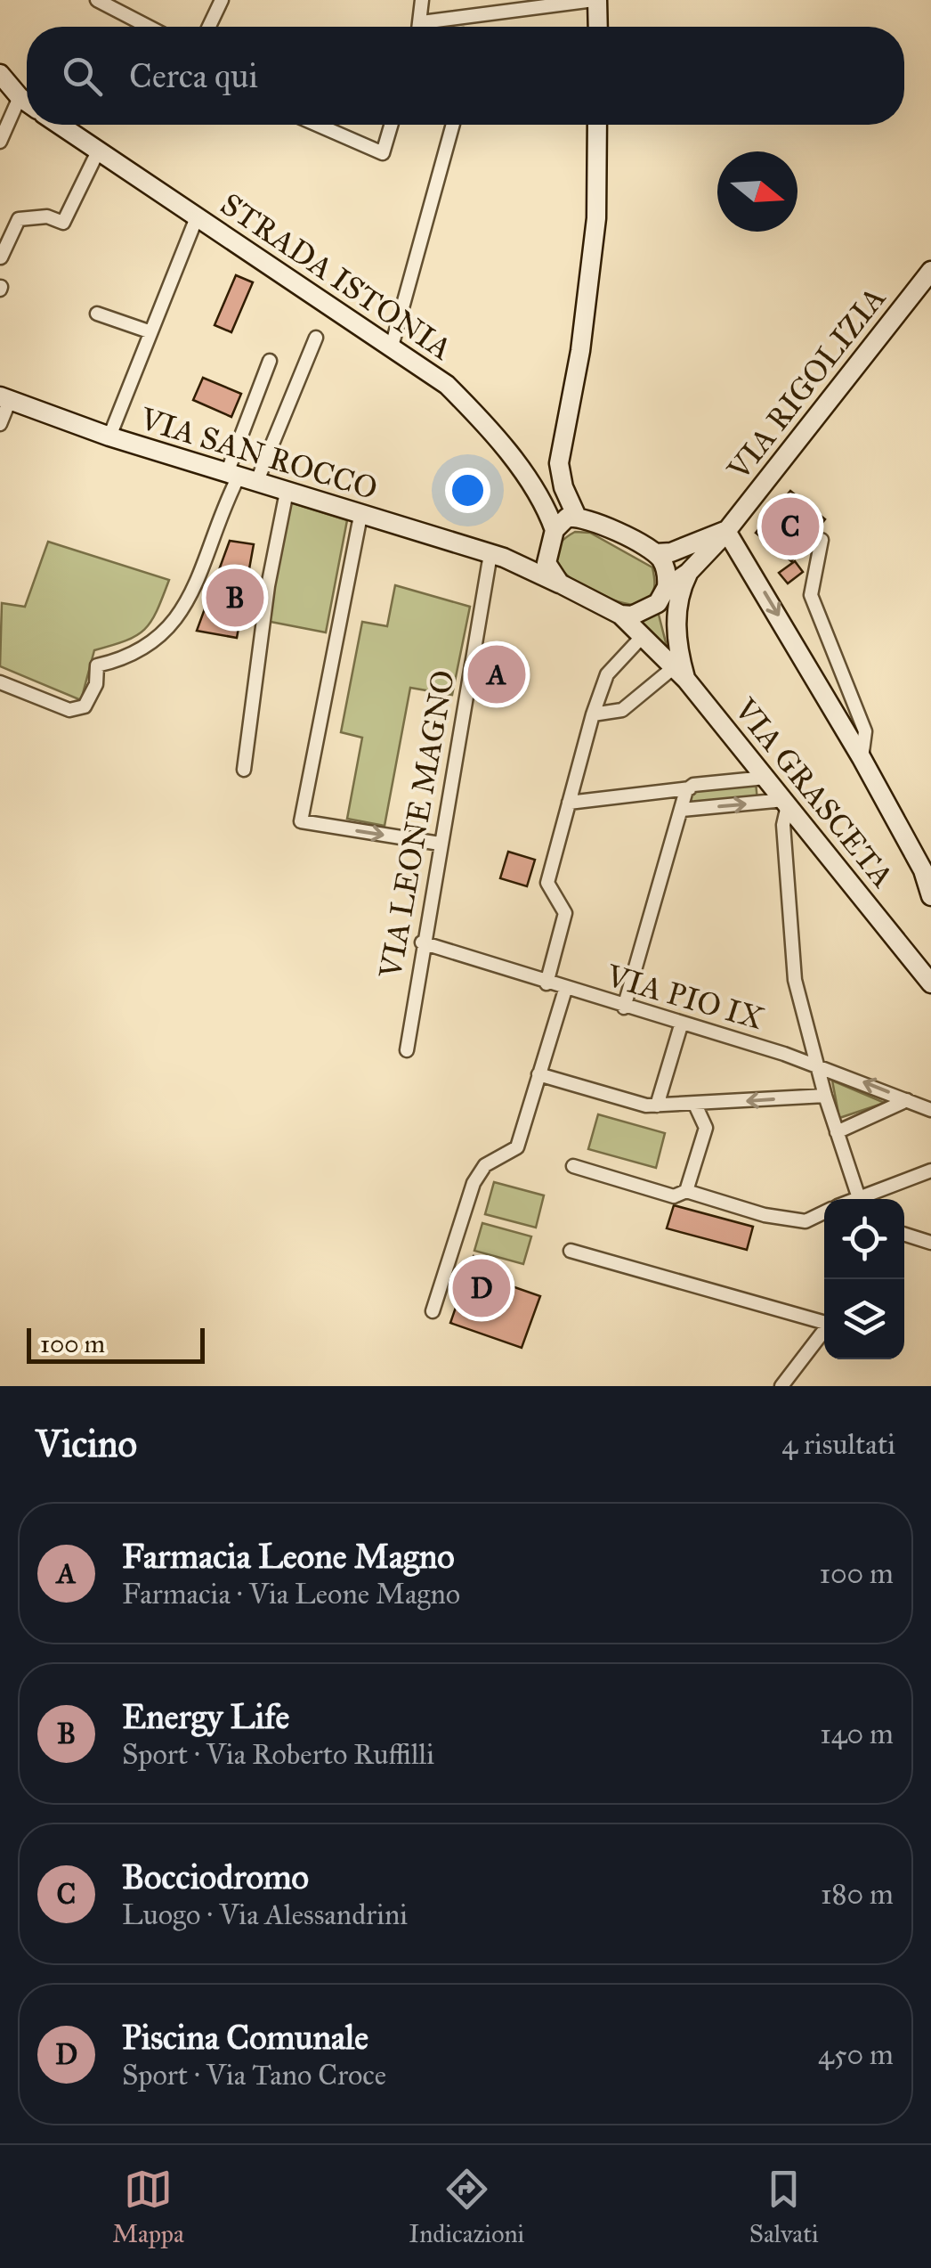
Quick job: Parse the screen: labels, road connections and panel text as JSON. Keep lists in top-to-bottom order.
{
  "streets": {
    "street": [
      "STRADA ISTONIA",
      "VIA RIGOLIZIA",
      "VIA SAN ROCCO",
      "VIA GRASCETA",
      "VIA LEONE MAGNO",
      "VIA PIO IX"
    ]
  },
  "crossings": [
    ["STRADA ISTONIA", "VIA SAN ROCCO"],
    ["STRADA ISTONIA", "VIA GRASCETA"],
    ["VIA SAN ROCCO", "VIA GRASCETA"],
    ["VIA SAN ROCCO", "VIA LEONE MAGNO"],
    ["VIA LEONE MAGNO", "VIA PIO IX"]
  ],
  "scale_bar": "100 m",
  "north": "right",
  "page": {
    "search": "Cerca qui",
    "pins": [
      "C",
      "B",
      "A",
      "D"
    ],
    "scale": "100 m",
    "heading": ["Vicino", "4 risultati"],
    "list": [
      {
        "mark": "A",
        "name": "Farmacia Leone Magno",
        "note": "Farmacia · Via Leone Magno",
        "value": "100 m"
      },
      {
        "mark": "B",
        "name": "Energy Life",
        "note": "Sport · Via Roberto Ruffilli",
        "value": "140 m"
      },
      {
        "mark": "C",
        "name": "Bocciodromo",
        "note": "Luogo · Via Alessandrini",
        "value": "180 m"
      },
      {
        "mark": "D",
        "name": "Piscina Comunale",
        "note": "Sport · Via Tano Croce",
        "value": "450 m"
      }
    ],
    "nav": ["Mappa", "Indicazioni", "Salvati"]
  }
}
